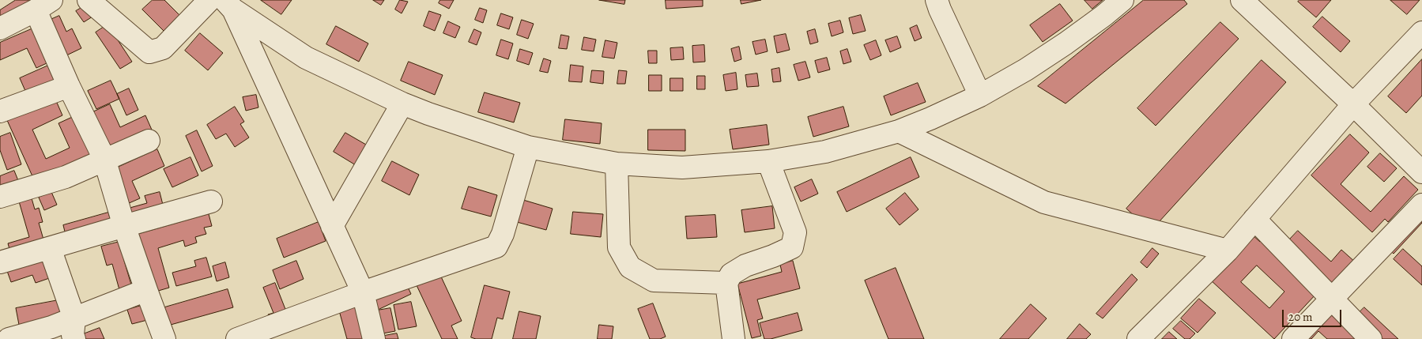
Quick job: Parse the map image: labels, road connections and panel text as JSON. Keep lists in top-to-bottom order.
{
  "scale_bar": "20 m"
}
